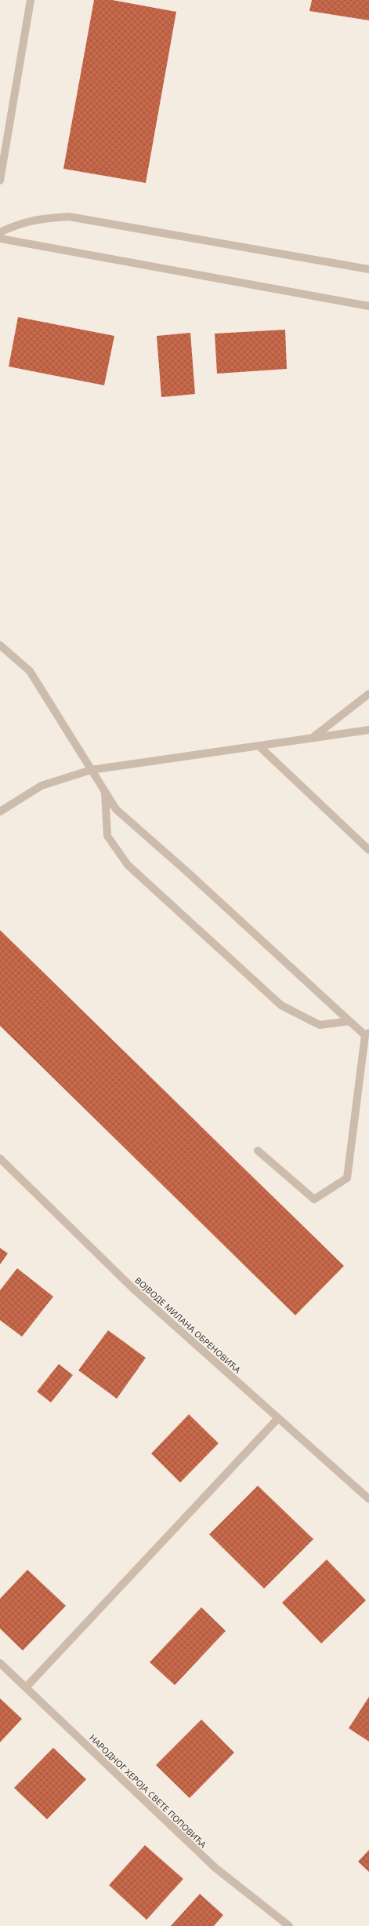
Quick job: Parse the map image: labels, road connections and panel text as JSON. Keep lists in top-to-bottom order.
{
  "streets": {
    "street": ["ВОЈВОДЕ МИЛАНА ОБРЕНОВИЋА", "НАРОДНОГ ХЕРОЈА СВЕТЕ ПОПОВИЋА"]
  }
}
